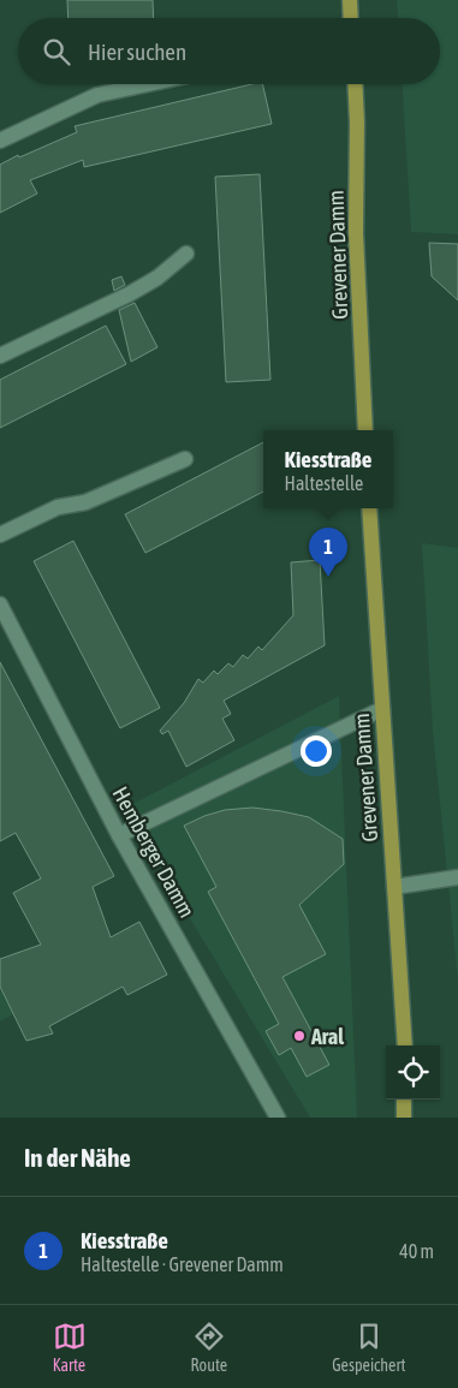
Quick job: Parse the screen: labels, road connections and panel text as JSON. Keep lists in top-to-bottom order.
{
  "streets": {
    "main road": ["Grevener Damm"],
    "street": ["Hemberger Damm"]
  },
  "places": ["Aral"],
  "page": {
    "search": "Hier suchen",
    "popup": ["Kiesstraße", "Haltestelle"],
    "pins": "1",
    "heading": "In der Nähe",
    "list": [
      {
        "mark": "1",
        "name": "Kiesstraße",
        "note": "Haltestelle · Grevener Damm",
        "value": "40 m"
      }
    ],
    "nav": ["Karte", "Route", "Gespeichert"]
  }
}
